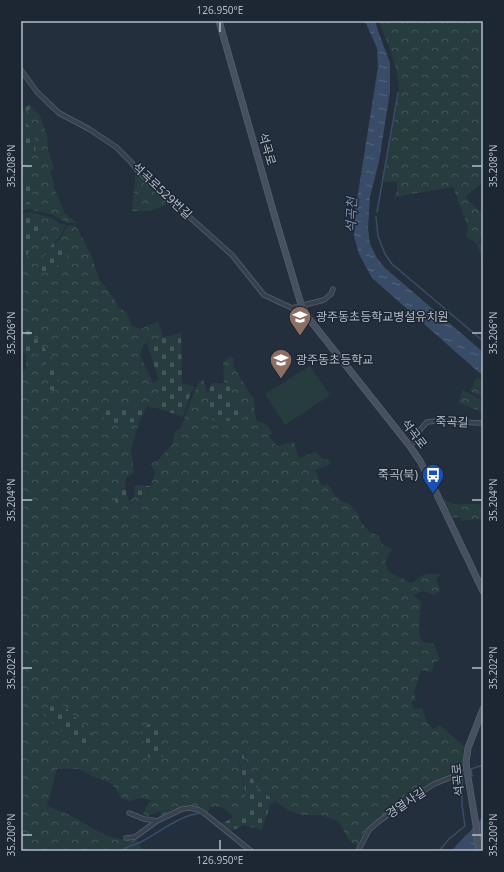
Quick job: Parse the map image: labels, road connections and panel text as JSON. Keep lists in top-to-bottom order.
{
  "streets": {
    "street": [
      "석곡로",
      "석곡로529번길",
      "죽곡길",
      "경열사길"
    ]
  },
  "crossings": [
    ["석곡로", "석곡로529번길"],
    ["석곡로", "죽곡길"],
    ["석곡로", "경열사길"]
  ],
  "water": ["석곡천"],
  "places": {
    "school or university": ["광주동초등학교병설유치원", "광주동초등학교"],
    "bus stop": ["죽곡(북)"]
  },
  "coordinates": [
    "126.950°E",
    "35.208°N",
    "35.206°N",
    "35.204°N",
    "35.202°N",
    "35.200°N"
  ]
}
